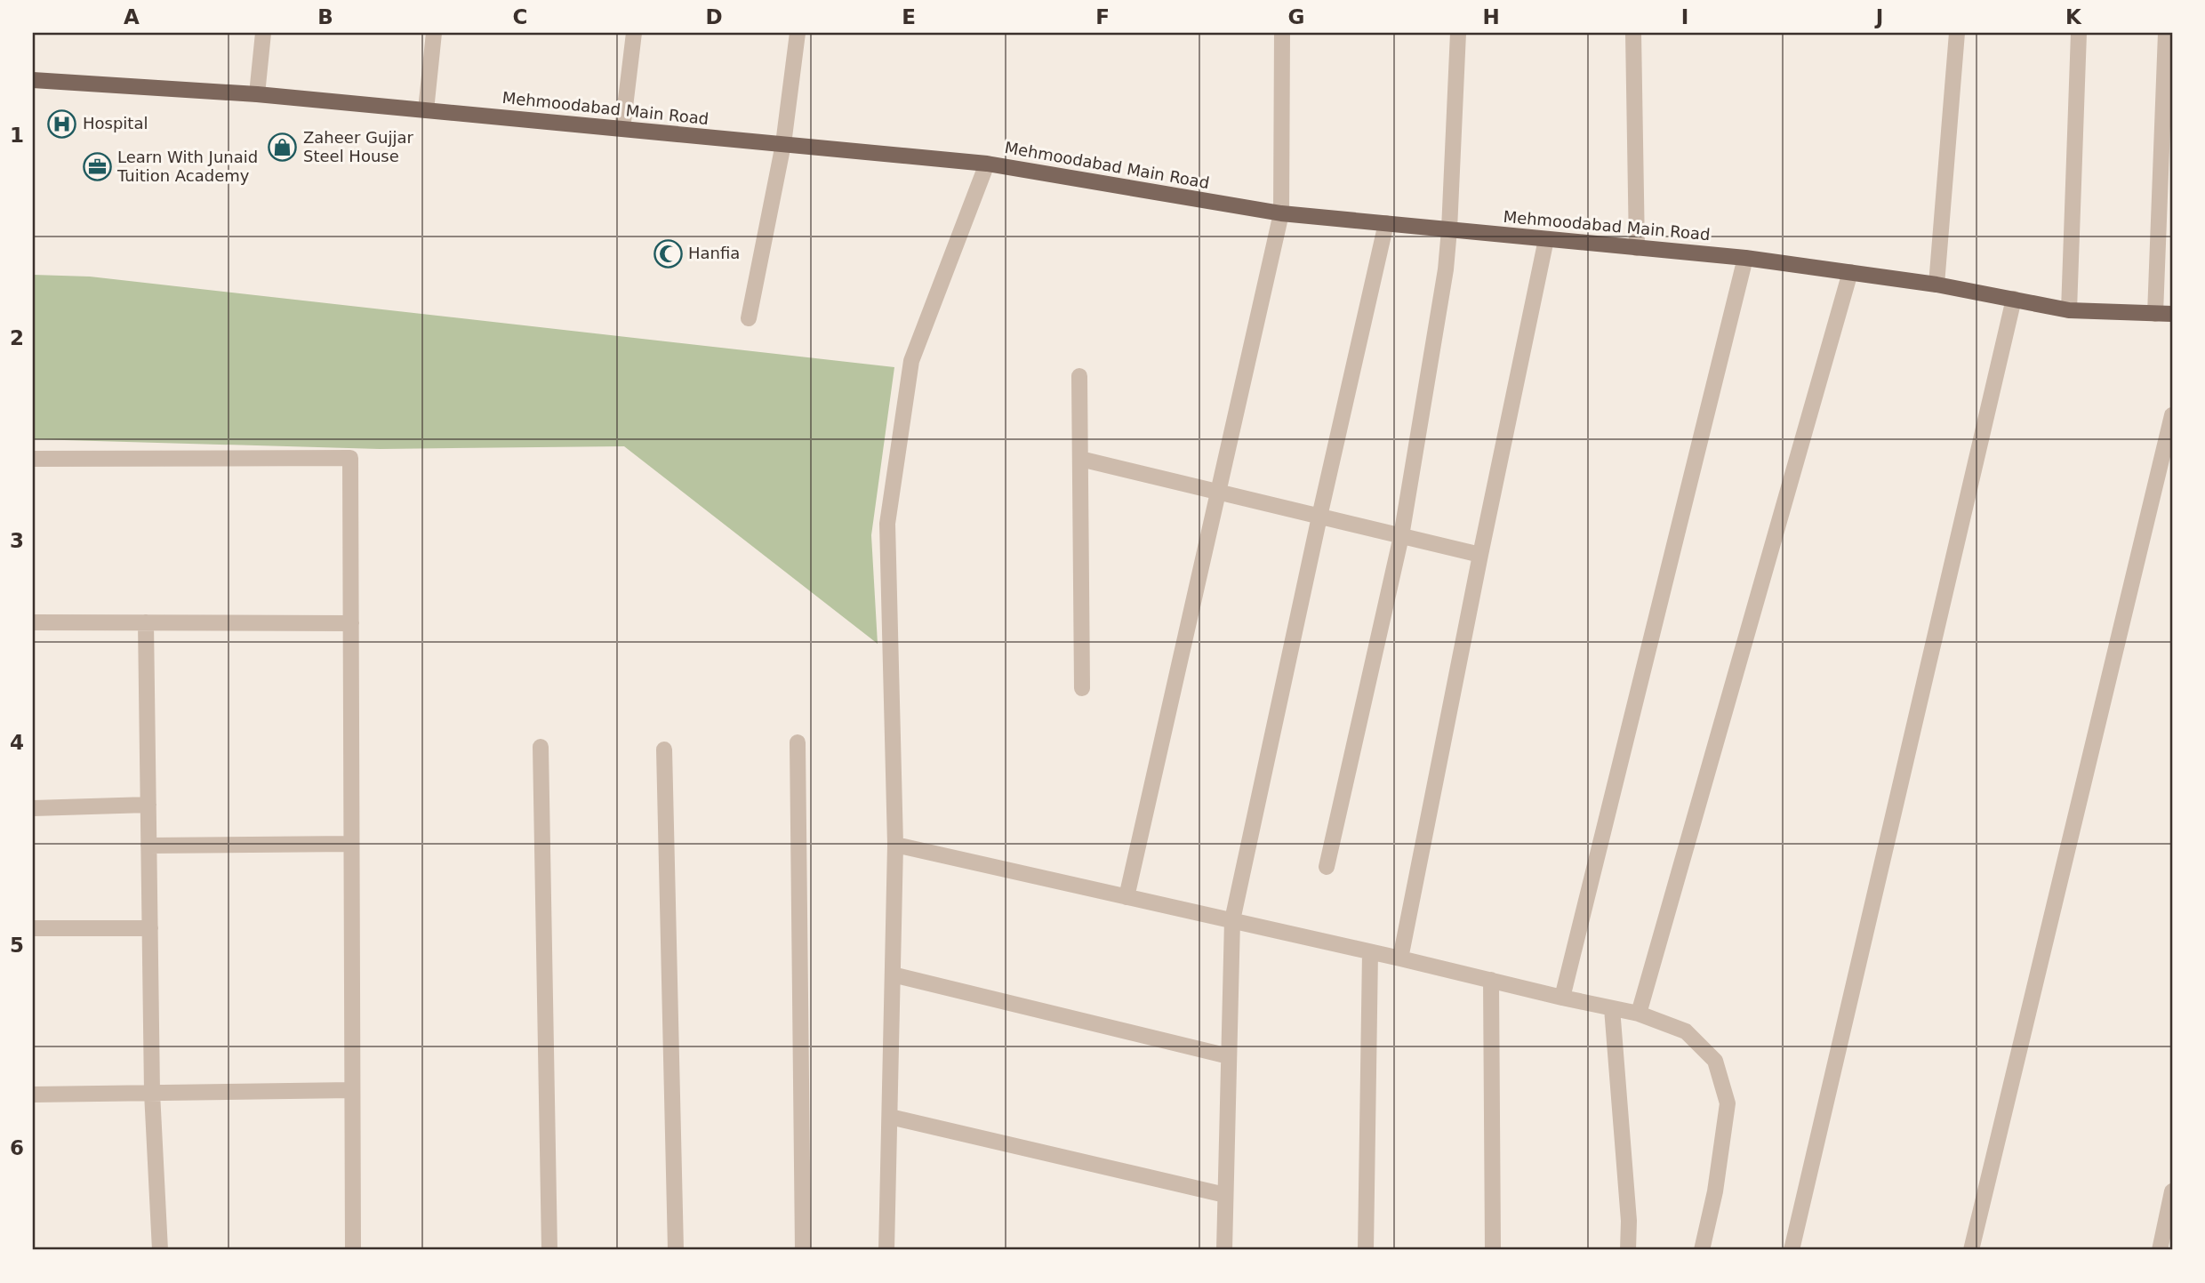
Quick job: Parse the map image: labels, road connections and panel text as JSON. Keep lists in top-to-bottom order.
{
  "streets": {
    "main road": ["Mehmoodabad Main Road"]
  },
  "places": {
    "hospital": ["Hospital"],
    "shop": ["Zaheer Gujjar Steel House"],
    "office": ["Learn With Junaid Tuition Academy"],
    "mosque": ["Hanfia"]
  },
  "grid": {
    "columns": [
      "A",
      "B",
      "C",
      "D",
      "E",
      "F",
      "G",
      "H",
      "I",
      "J",
      "K"
    ],
    "rows": [
      "1",
      "2",
      "3",
      "4",
      "5",
      "6"
    ]
  }
}
